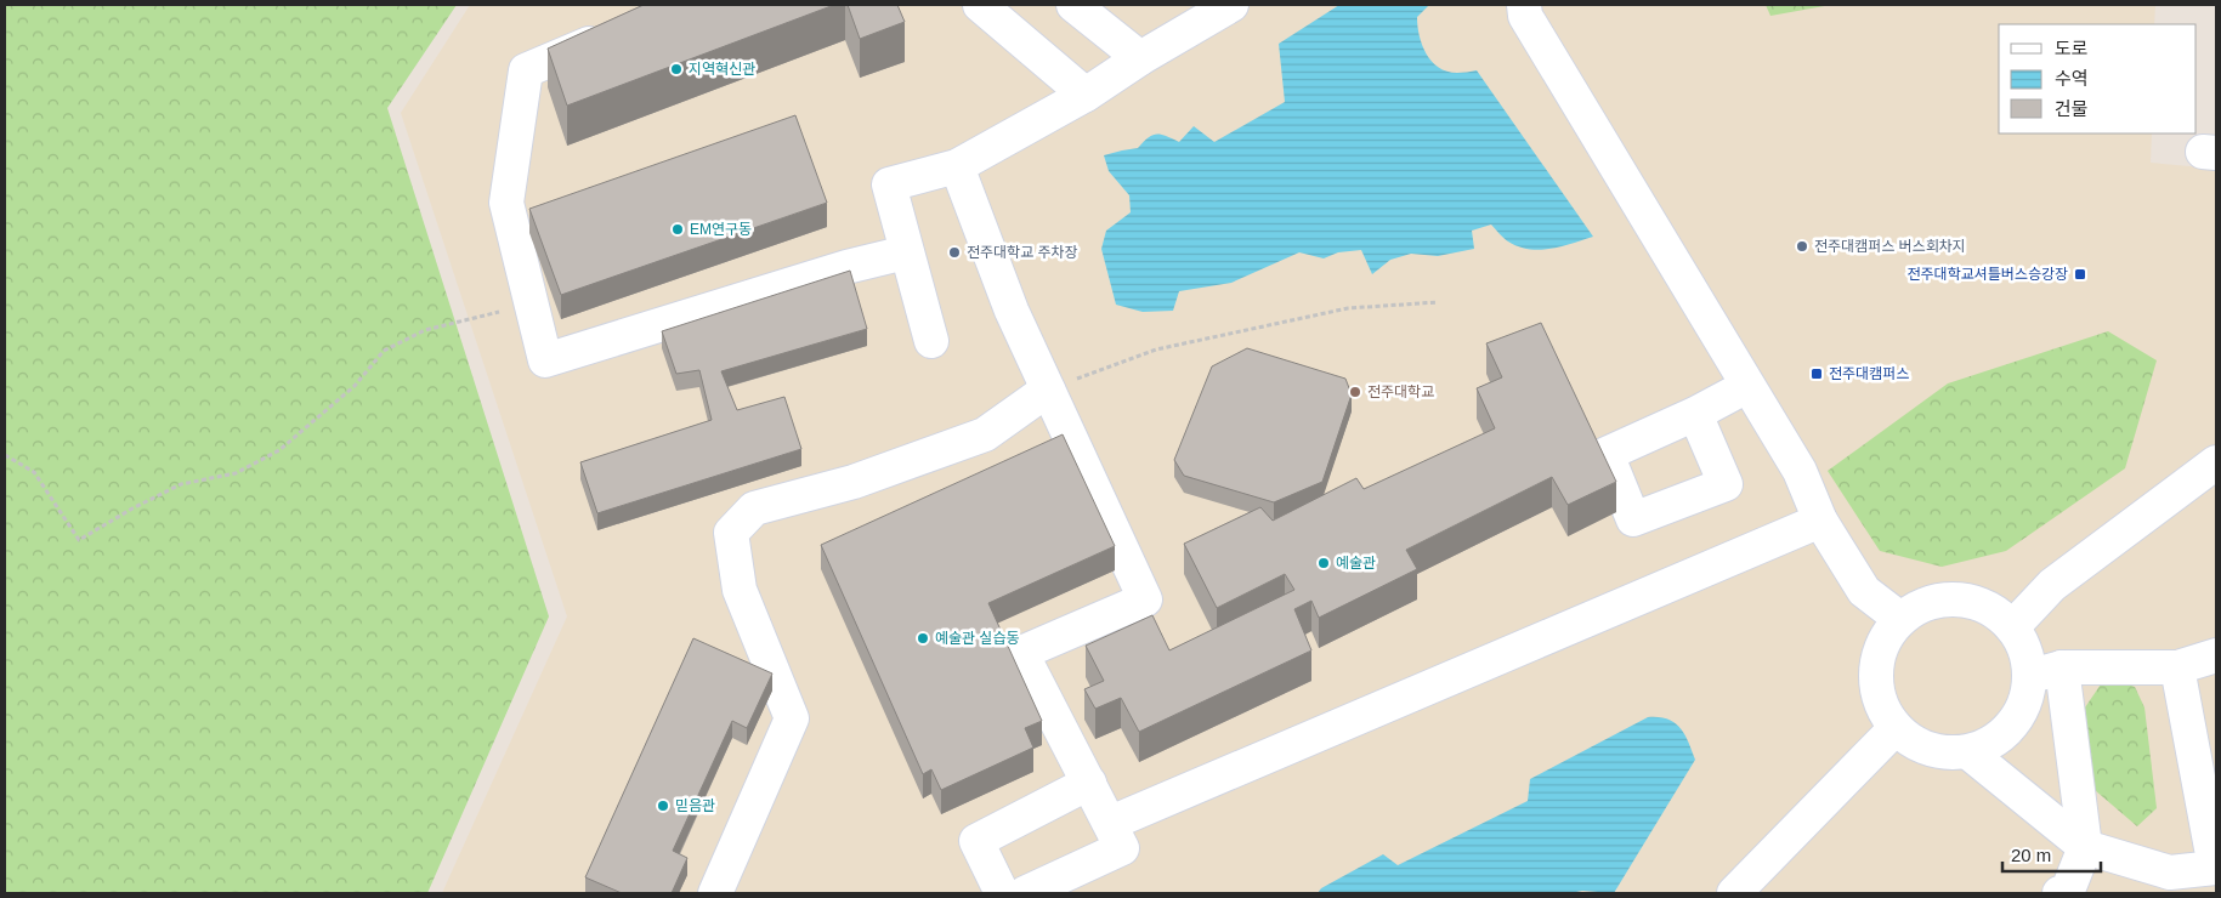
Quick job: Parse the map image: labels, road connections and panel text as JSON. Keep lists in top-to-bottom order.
{
  "places": {
    "other": [
      "지역혁신관",
      "EM연구동",
      "전주대캠퍼스 버스회차지",
      "전주대학교 주차장",
      "전주대학교",
      "예술관",
      "예술관 실습동",
      "믿음관"
    ],
    "transit": ["전주대학교셔틀버스승강장", "전주대캠퍼스"]
  },
  "legend": ["도로", "수역", "건물"],
  "scale_bar": "20 m"
}
